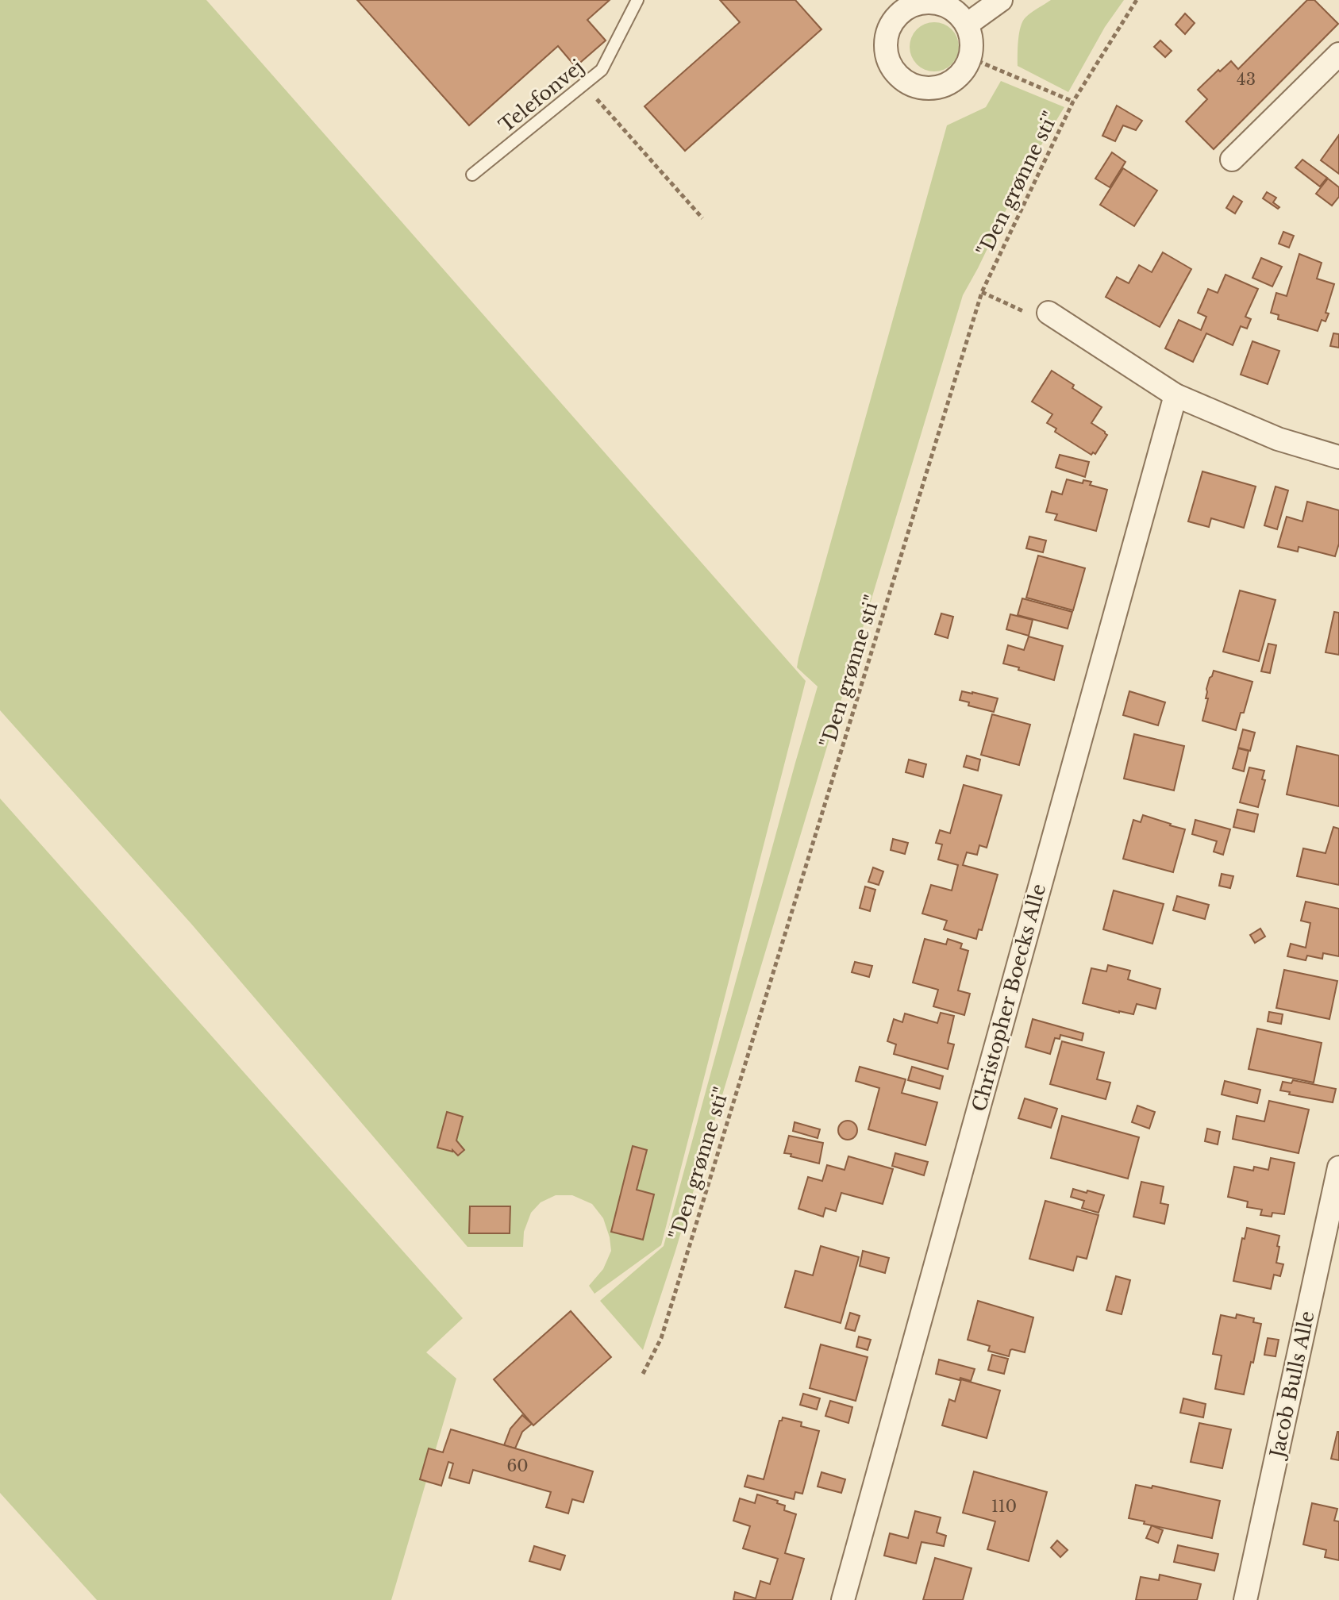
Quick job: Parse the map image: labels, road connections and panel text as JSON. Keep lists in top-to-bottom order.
{
  "streets": {
    "street": ["Christopher Boecks Alle", "Jacob Bulls Alle"],
    "lane": ["Telefonvej"],
    "path": ["\"Den grønne sti\""]
  },
  "house_numbers": ["43", "60", "110"]
}
